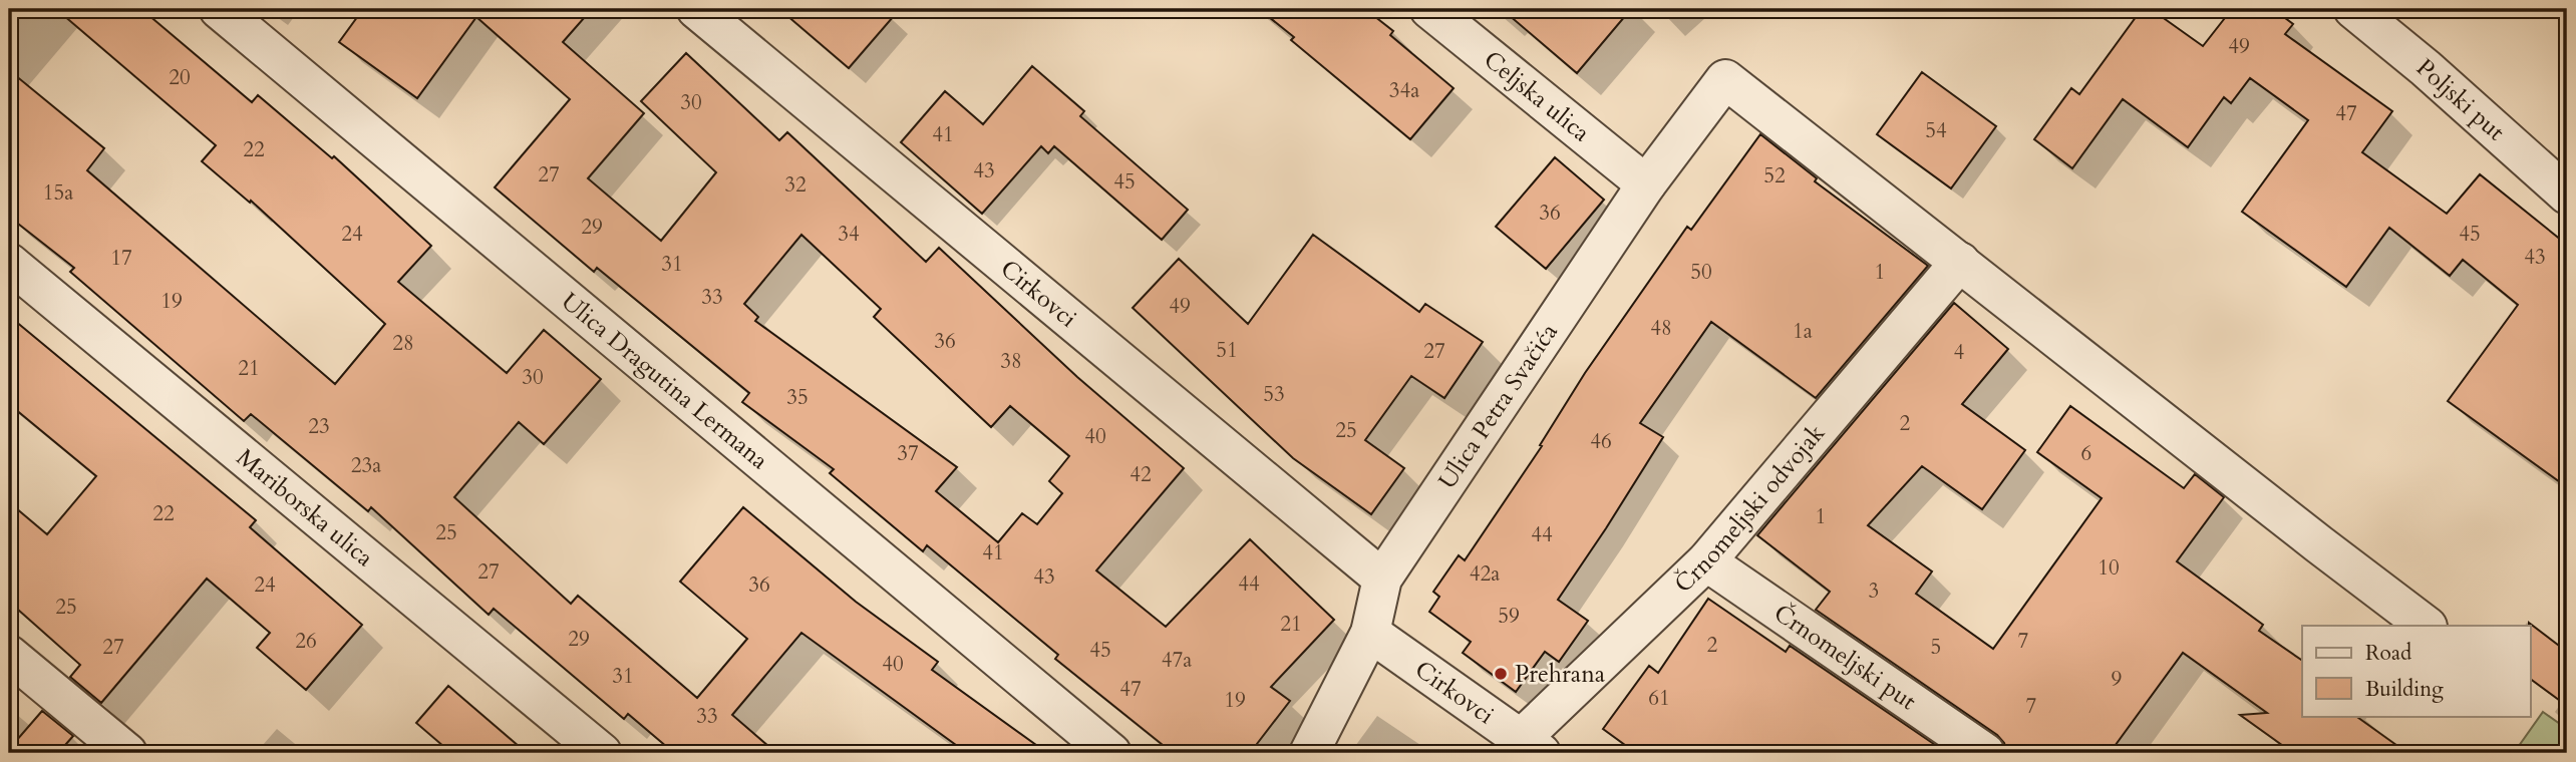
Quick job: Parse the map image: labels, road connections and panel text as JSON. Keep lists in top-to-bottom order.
{
  "streets": {
    "street": [
      "Celjska ulica",
      "Poljski put",
      "Cirkovci",
      "Ulica Dragutina Lermana",
      "Ulica Petra Svačića",
      "Črnomeljski odvojak",
      "Mariborska ulica",
      "Črnomeljski put"
    ]
  },
  "crossings": [
    ["Celjska ulica", "Ulica Petra Svačića"],
    ["Cirkovci", "Ulica Petra Svačića"],
    ["Cirkovci", "Črnomeljski odvojak"],
    ["Ulica Petra Svačića", "Črnomeljski odvojak"],
    ["Črnomeljski odvojak", "Črnomeljski put"]
  ],
  "places": ["Prehrana"],
  "house_numbers": [
    "49",
    "20",
    "34a",
    "30",
    "47",
    "54",
    "41",
    "22",
    "43",
    "27",
    "52",
    "45",
    "32",
    "15a",
    "36",
    "29",
    "24",
    "34",
    "45",
    "43",
    "17",
    "31",
    "50",
    "1",
    "33",
    "19",
    "49",
    "48",
    "1a",
    "36",
    "28",
    "51",
    "27",
    "4",
    "38",
    "21",
    "30",
    "53",
    "35",
    "2",
    "23",
    "25",
    "40",
    "46",
    "37",
    "6",
    "23a",
    "42",
    "22",
    "1",
    "25",
    "44",
    "41",
    "10",
    "27",
    "42a",
    "43",
    "44",
    "24",
    "36",
    "3",
    "25",
    "59",
    "21",
    "29",
    "26",
    "7",
    "2",
    "27",
    "5",
    "45",
    "47a",
    "40",
    "31",
    "9",
    "47",
    "61",
    "19",
    "7",
    "33"
  ],
  "legend": ["Road", "Building"]
}
